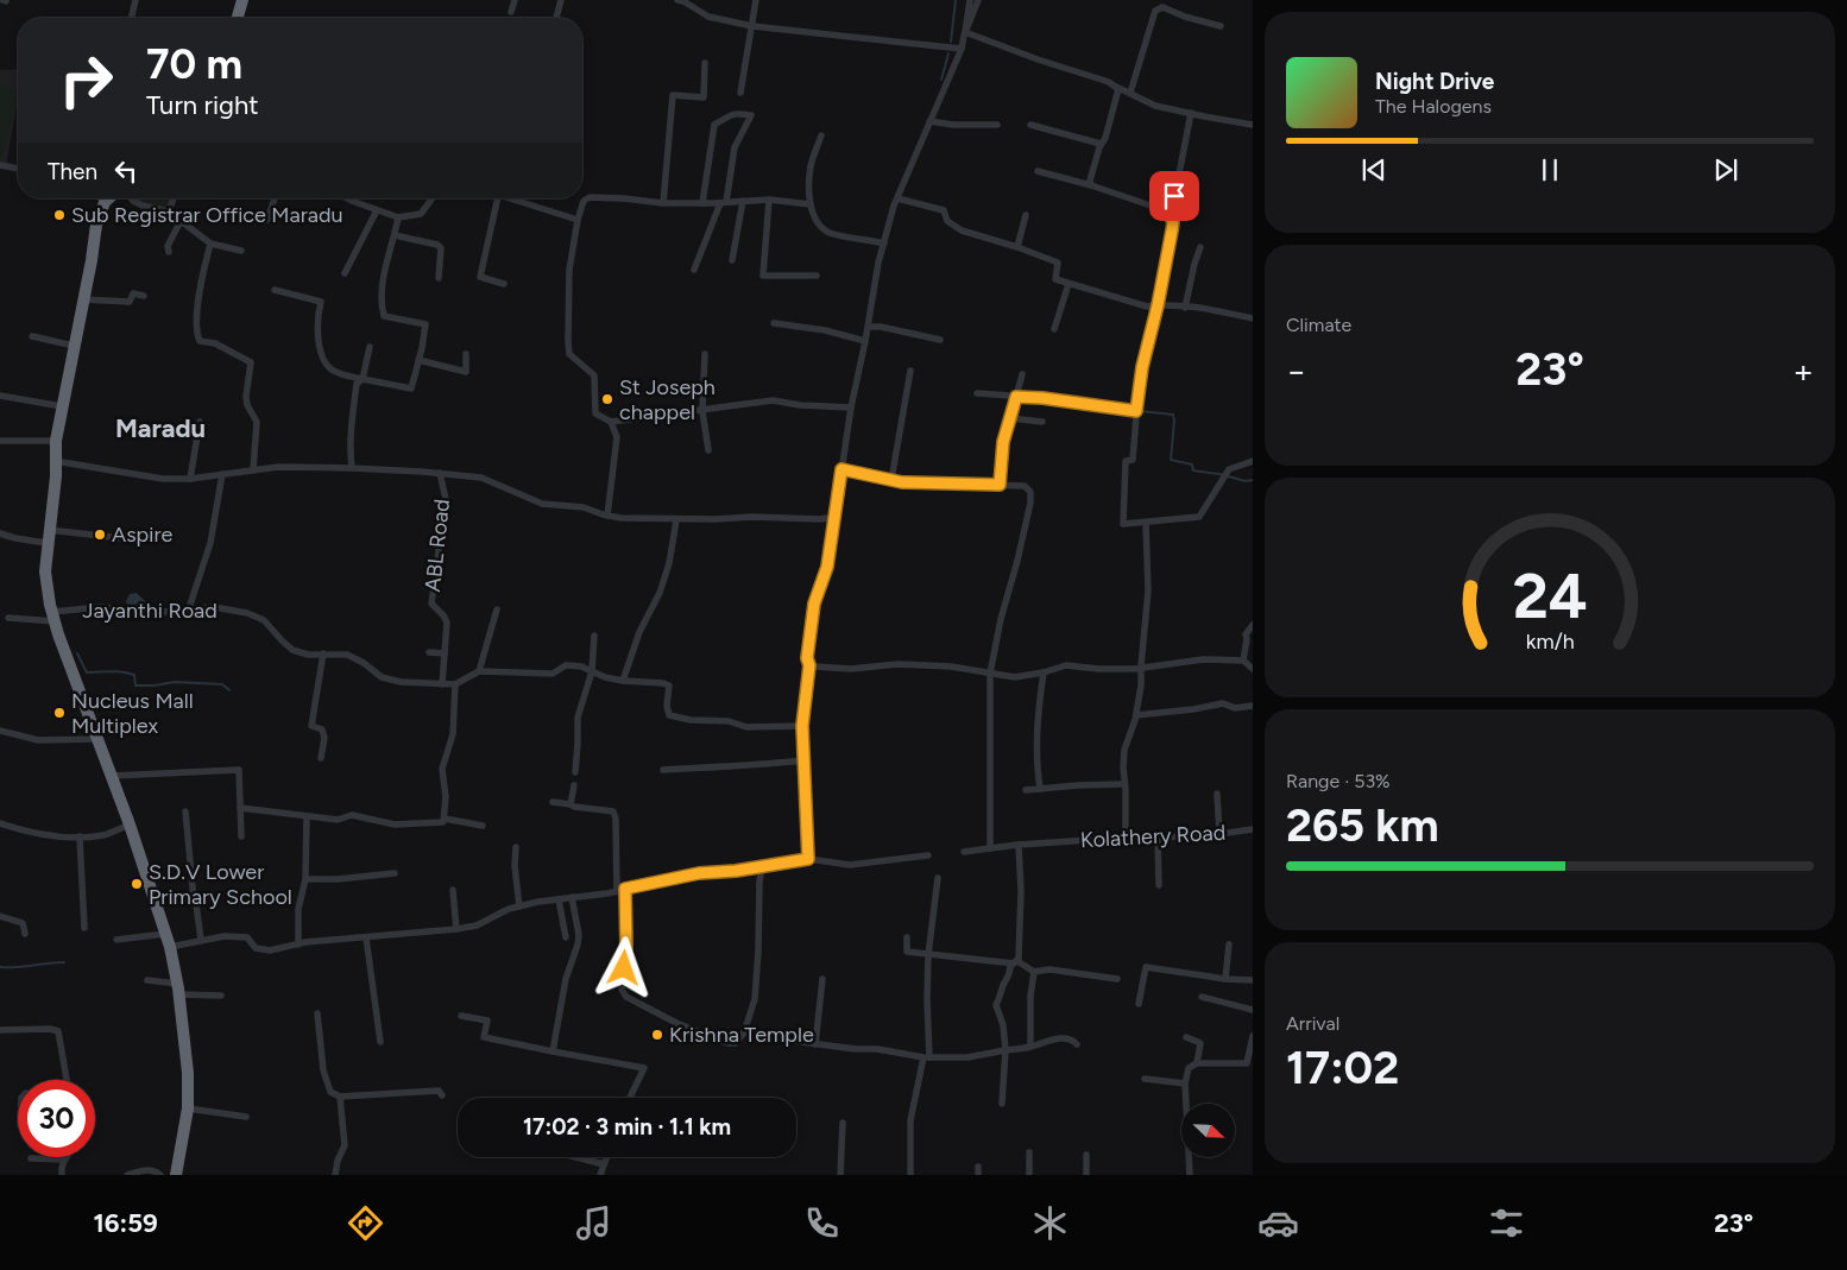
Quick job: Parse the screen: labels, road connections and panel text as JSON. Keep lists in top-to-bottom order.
{
  "streets": {
    "street": ["ABL Road", "Jayanthi Road", "Kolathery Road"]
  },
  "crossings": [
    ["ABL Road", "Jayanthi Road"]
  ],
  "districts": ["Maradu"],
  "places": [
    "Sub Registrar Office Maradu",
    "St Joseph chappel",
    "Aspire",
    "Nucleus Mall Multiplex",
    "S.D.V Lower Primary School",
    "Krishna Temple"
  ],
  "north": "bottom right",
  "page": {
    "turn": ["70 m", "Turn right"],
    "song": ["Night Drive", "The Halogens"],
    "then": "Then",
    "tile": [
      "Climate",
      ["Range · 53%", "265 km"],
      ["Arrival", "17:02"]
    ],
    "heat": ["−", "23°", "+"],
    "limit": "30",
    "trip": "17:02 · 3 min · 1.1 km",
    "tabs": ["16:59", "23°"],
    "gauge": ["24", "km/h"]
  }
}
